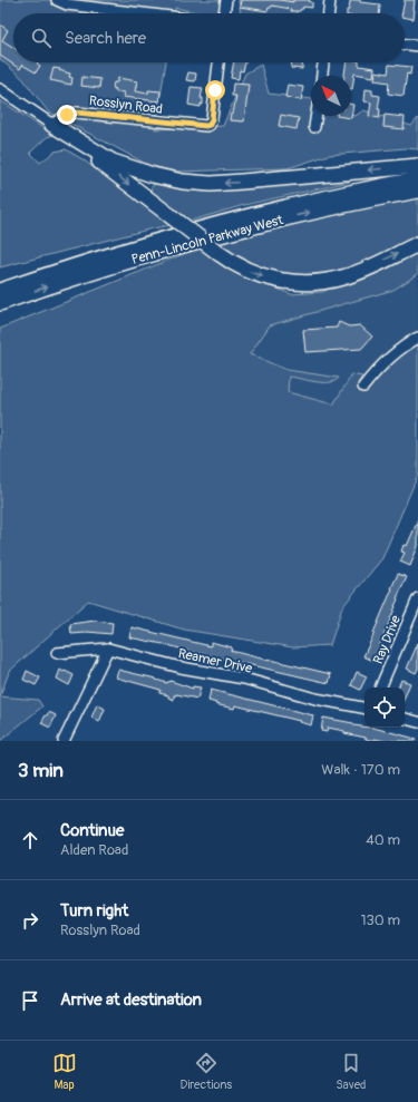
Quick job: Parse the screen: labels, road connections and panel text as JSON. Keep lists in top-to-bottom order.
{
  "streets": {
    "highway": ["Penn-Lincoln Parkway West"],
    "street": ["Rosslyn Road", "Ray Drive", "Reamer Drive"]
  },
  "north": "top left",
  "page": {
    "search": "Search here",
    "heading": ["3 min", "Walk · 170 m"],
    "list": [
      ["Continue", "Alden Road", "40 m"],
      ["Turn right", "Rosslyn Road", "130 m"],
      "Arrive at destination"
    ],
    "nav": ["Map", "Directions", "Saved"]
  }
}
